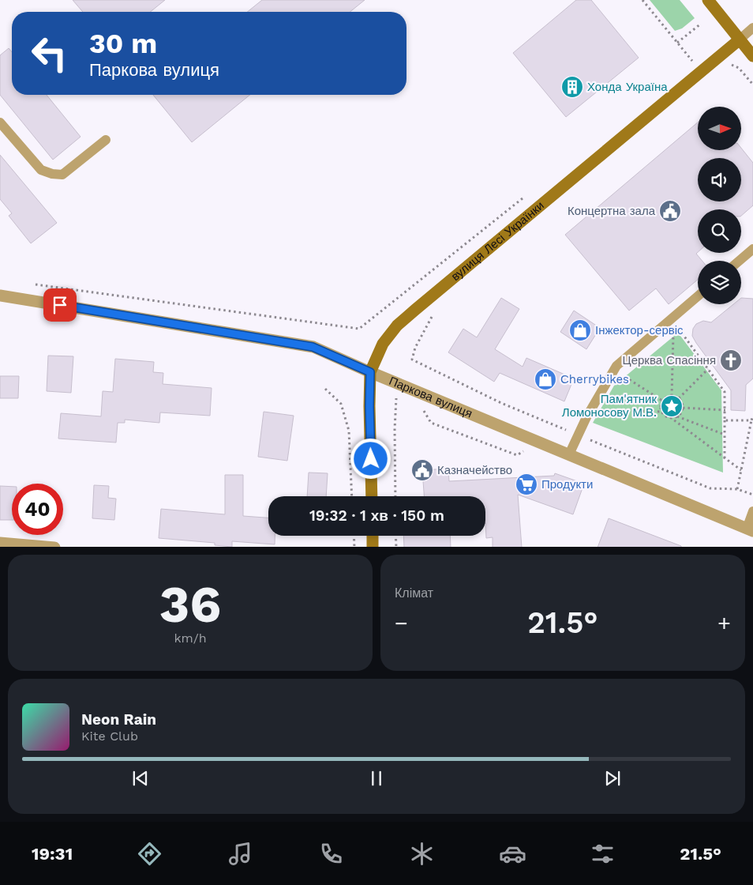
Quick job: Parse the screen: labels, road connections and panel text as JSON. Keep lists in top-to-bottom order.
{
  "streets": {
    "street": ["вулиця Лесі Українки", "Паркова вулиця"]
  },
  "crossings": [
    ["вулиця Лесі Українки", "Паркова вулиця"]
  ],
  "places": {
    "building": ["Хонда Україна"],
    "public building": ["Концертна зала", "Казначейство"],
    "shop": ["Інжектор-сервіс", "Сherrybikes"],
    "church": ["Церква Спасіння"],
    "place": ["Пам'ятник Ломоносову М.В."],
    "supermarket": ["Продукти"]
  },
  "north": "right",
  "page": {
    "turn": ["30 m", "Паркова вулиця"],
    "limit": "40",
    "trip": "19:32 · 1 хв · 150 m",
    "tile": [
      ["36", "km/h"],
      "Клімат"
    ],
    "heat": ["−", "21.5°", "+"],
    "song": ["Neon Rain", "Kite Club"],
    "tabs": ["19:31", "21.5°"]
  }
}
